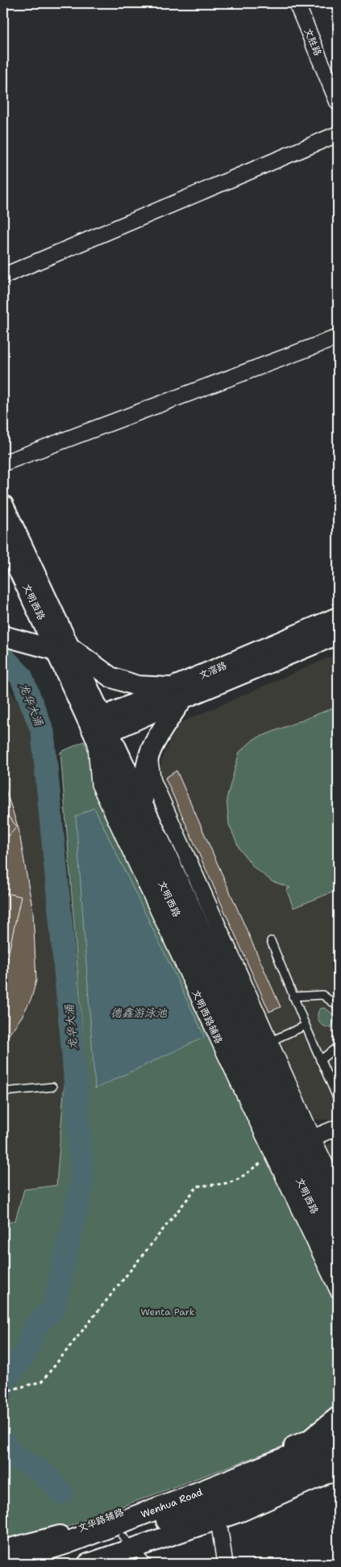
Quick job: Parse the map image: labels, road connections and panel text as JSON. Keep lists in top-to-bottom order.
{
  "streets": {
    "main road": ["Wenhua Road"],
    "street": [
      "文胜路",
      "文明西路",
      "文滘路",
      "文明西路辅路",
      "文华路辅路"
    ]
  },
  "crossings": [
    ["文明西路", "文滘路"],
    ["文明西路", "文明西路辅路"],
    ["文滘路", "文明西路辅路"],
    ["Wenhua Road", "文华路辅路"]
  ],
  "water": ["龙华大涌", "德鑫游泳池"],
  "parks": ["Wenta Park"]
}
